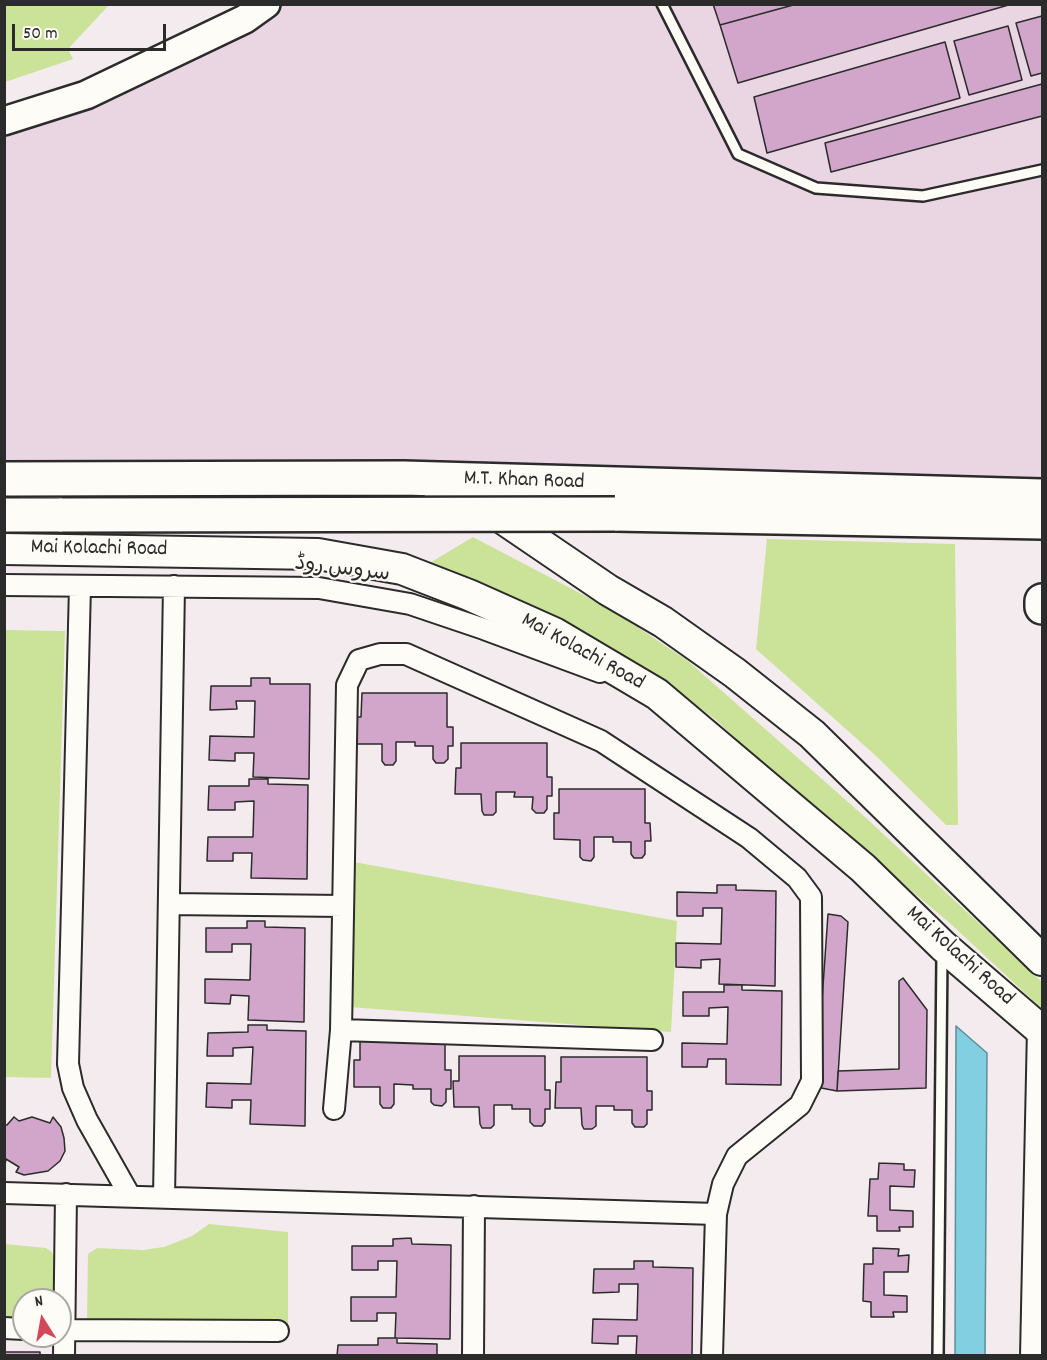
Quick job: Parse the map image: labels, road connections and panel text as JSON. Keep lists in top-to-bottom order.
{
  "streets": {
    "highway": ["M.T. Khan Road"],
    "main road": ["Mai Kolachi Road"],
    "street": ["سروس روڈ"]
  },
  "crossings": [
    ["Mai Kolachi Road", "سروس روڈ"]
  ],
  "scale_bar": "50 m",
  "north": "top"
}
